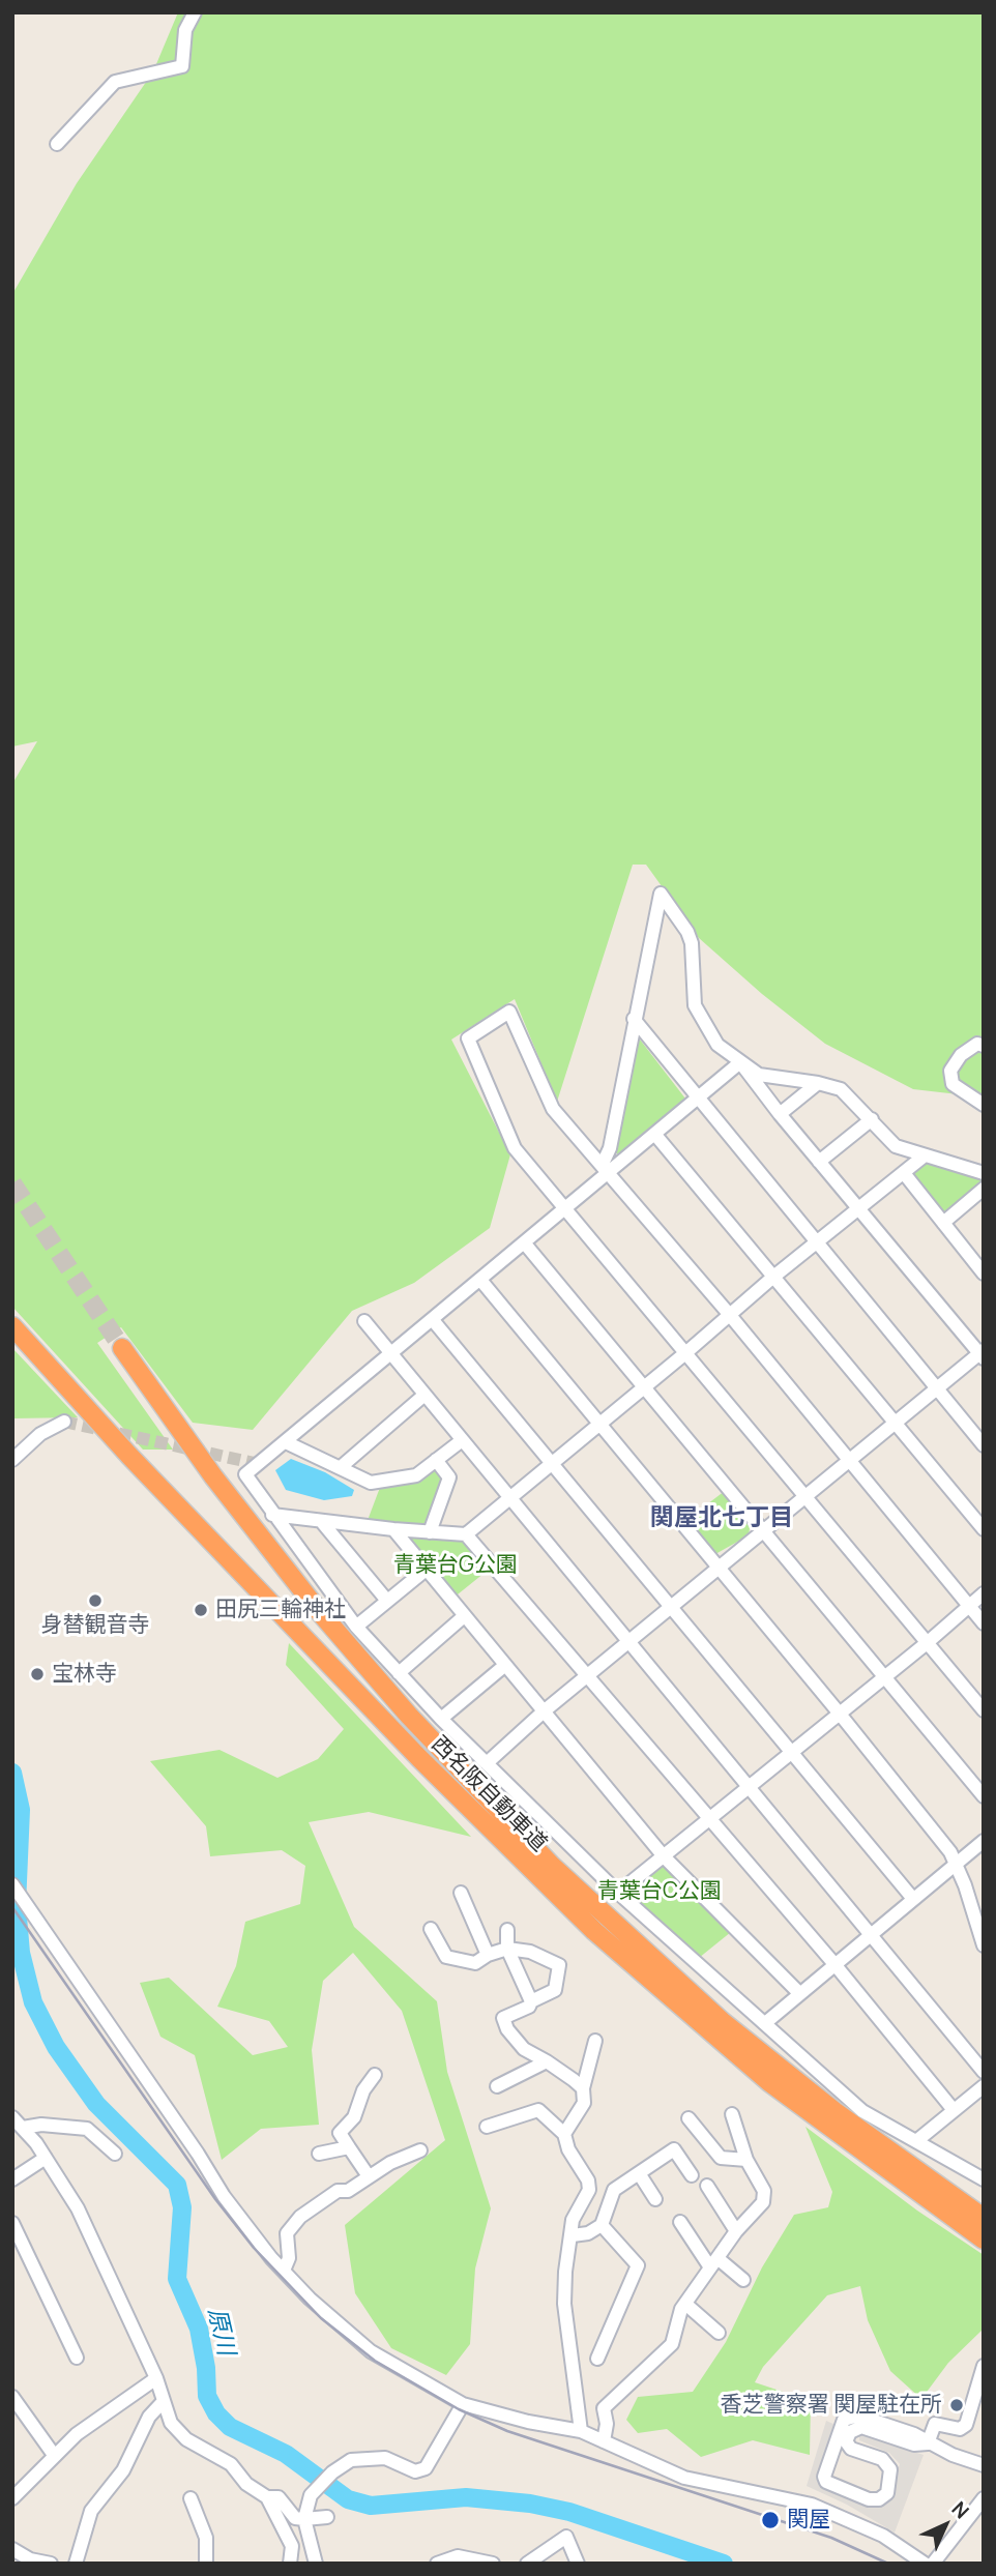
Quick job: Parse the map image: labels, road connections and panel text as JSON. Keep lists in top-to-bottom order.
{
  "streets": {
    "highway": ["西名阪自動車道"]
  },
  "districts": ["関屋北七丁目"],
  "water": ["原川"],
  "parks": ["青葉台G公園", "青葉台C公園"],
  "places": [
    "身替観音寺",
    "田尻三輪神社",
    "宝林寺",
    "香芝警察署 関屋駐在所",
    "関屋"
  ],
  "north": "top right"
}
